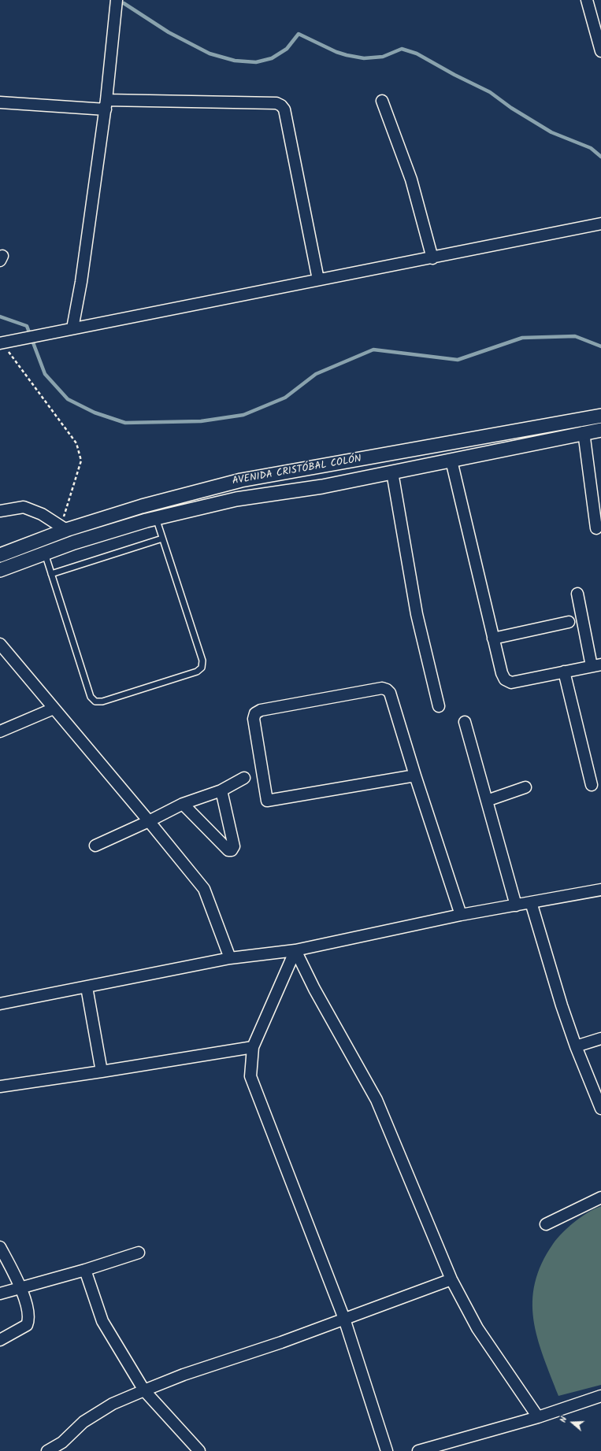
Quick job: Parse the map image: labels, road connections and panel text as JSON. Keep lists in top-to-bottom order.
{
  "streets": {
    "street": ["AVENIDA CRISTÓBAL COLÓN"]
  },
  "north": "left"
}
